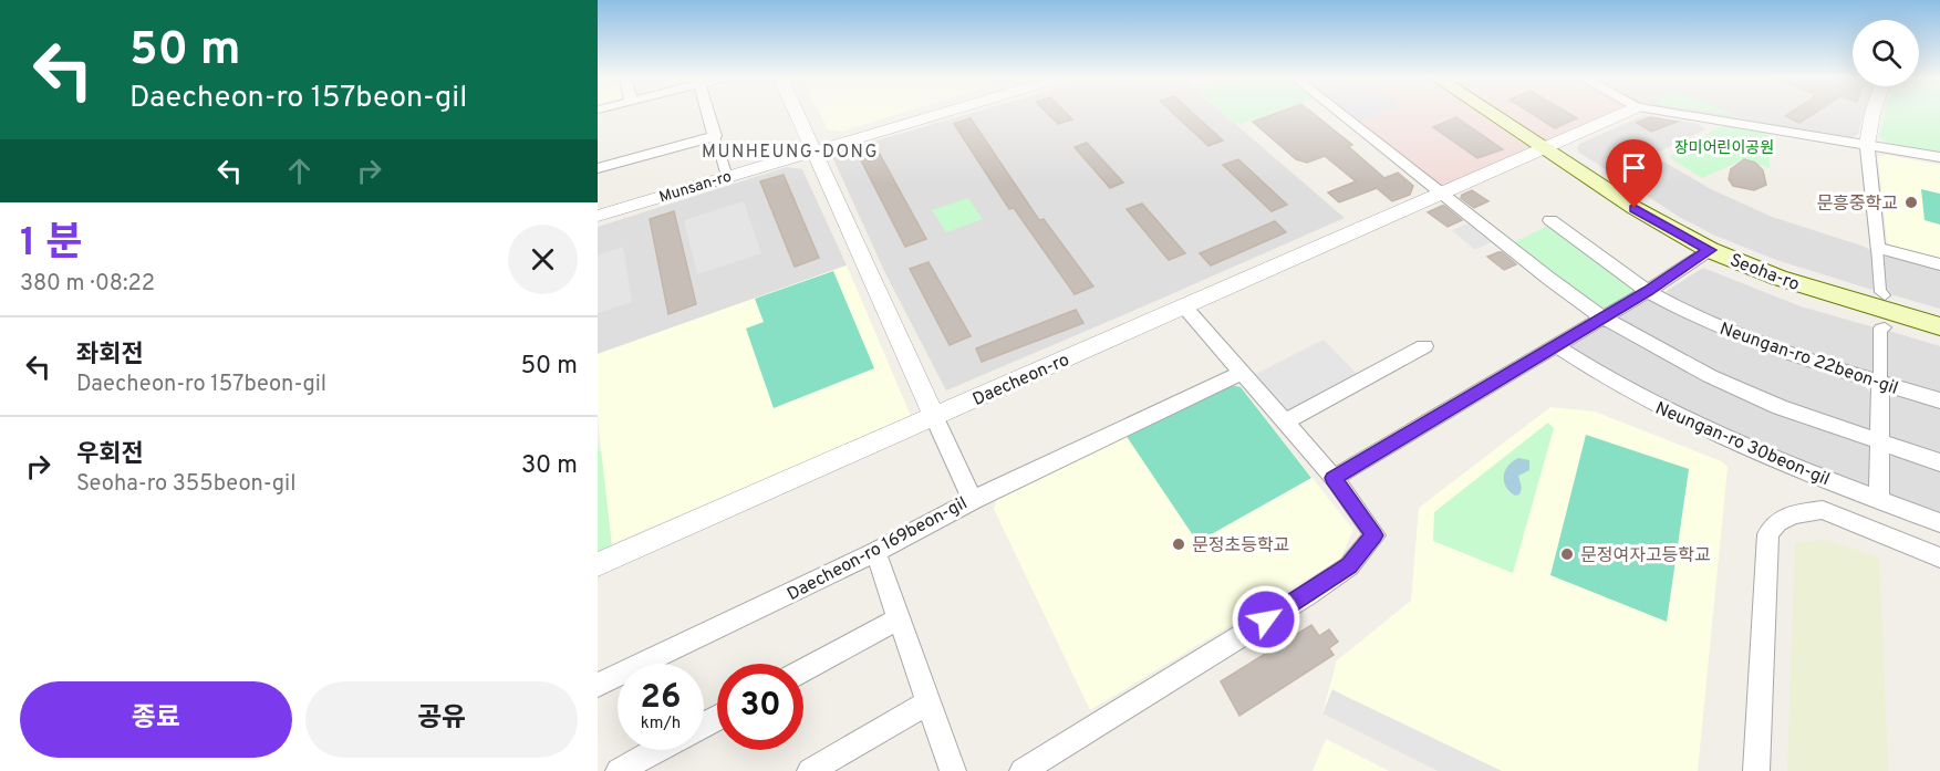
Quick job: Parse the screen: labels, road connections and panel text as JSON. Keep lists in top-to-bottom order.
{
  "streets": {
    "main road": ["Seoha-ro"],
    "street": [
      "Munsan-ro",
      "Neungan-ro 22beon-gil",
      "Daecheon-ro",
      "Neungan-ro 30beon-gil",
      "Daecheon-ro 169beon-gil"
    ]
  },
  "crossings": [
    ["Seoha-ro", "Daecheon-ro"],
    ["Daecheon-ro", "Daecheon-ro 169beon-gil"]
  ],
  "districts": ["MUNHEUNG-DONG"],
  "parks": ["장미어린이공원"],
  "places": ["문흥중학교", "문정초등학교", "문정여자고등학교"],
  "page": {
    "turn": ["50 m", "Daecheon-ro 157beon-gil"],
    "heading": ["1 분", "380 m · 08:22"],
    "list": [
      {
        "name": "좌회전",
        "note": "Daecheon-ro 157beon-gil",
        "value": "50 m"
      },
      {
        "name": "우회전",
        "note": "Seoha-ro 355beon-gil",
        "value": "30 m"
      }
    ],
    "speed": "26 km/h",
    "limit": "30",
    "buttons": ["종료", "공유"]
  }
}
